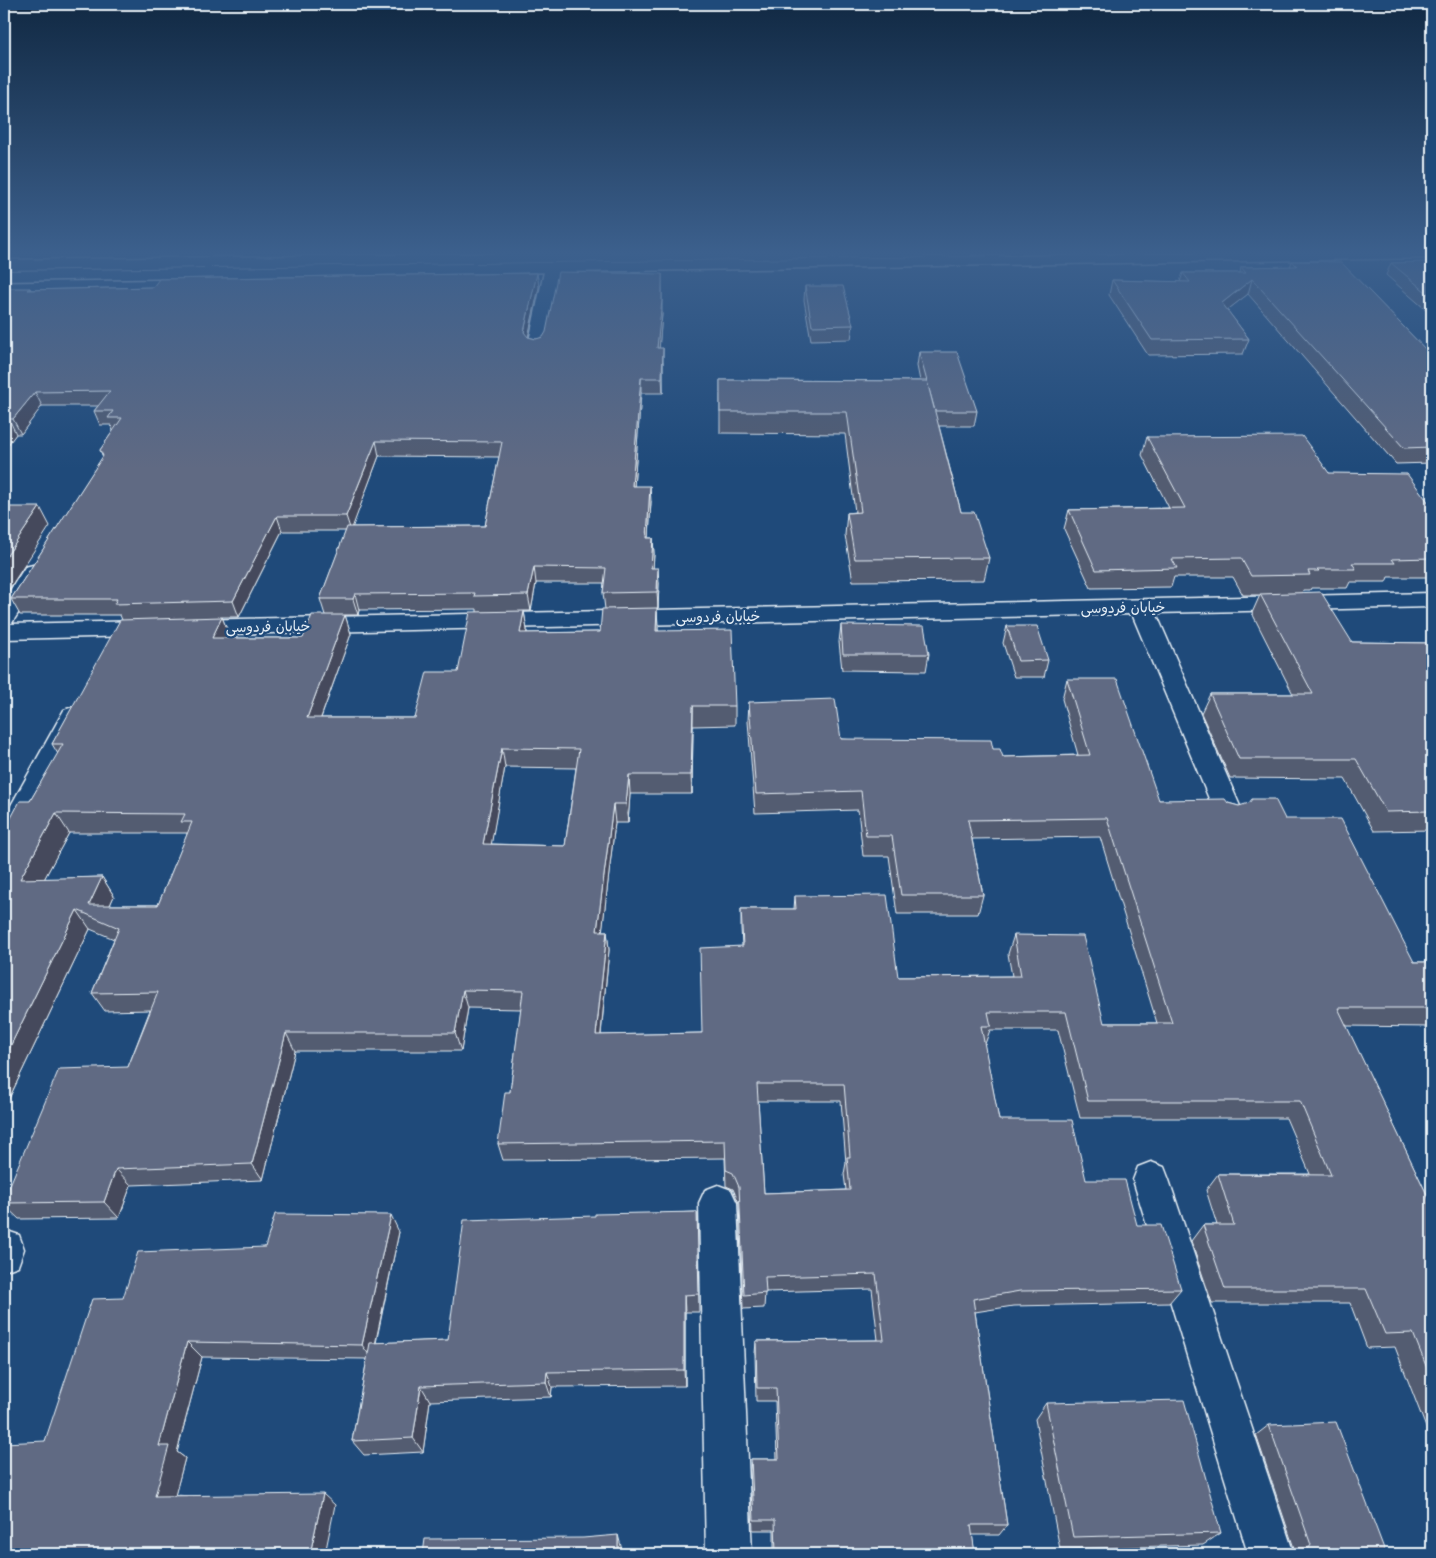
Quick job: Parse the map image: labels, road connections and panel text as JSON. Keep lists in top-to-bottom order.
{
  "streets": {
    "main road": ["خیابان فردوسی"]
  }
}
